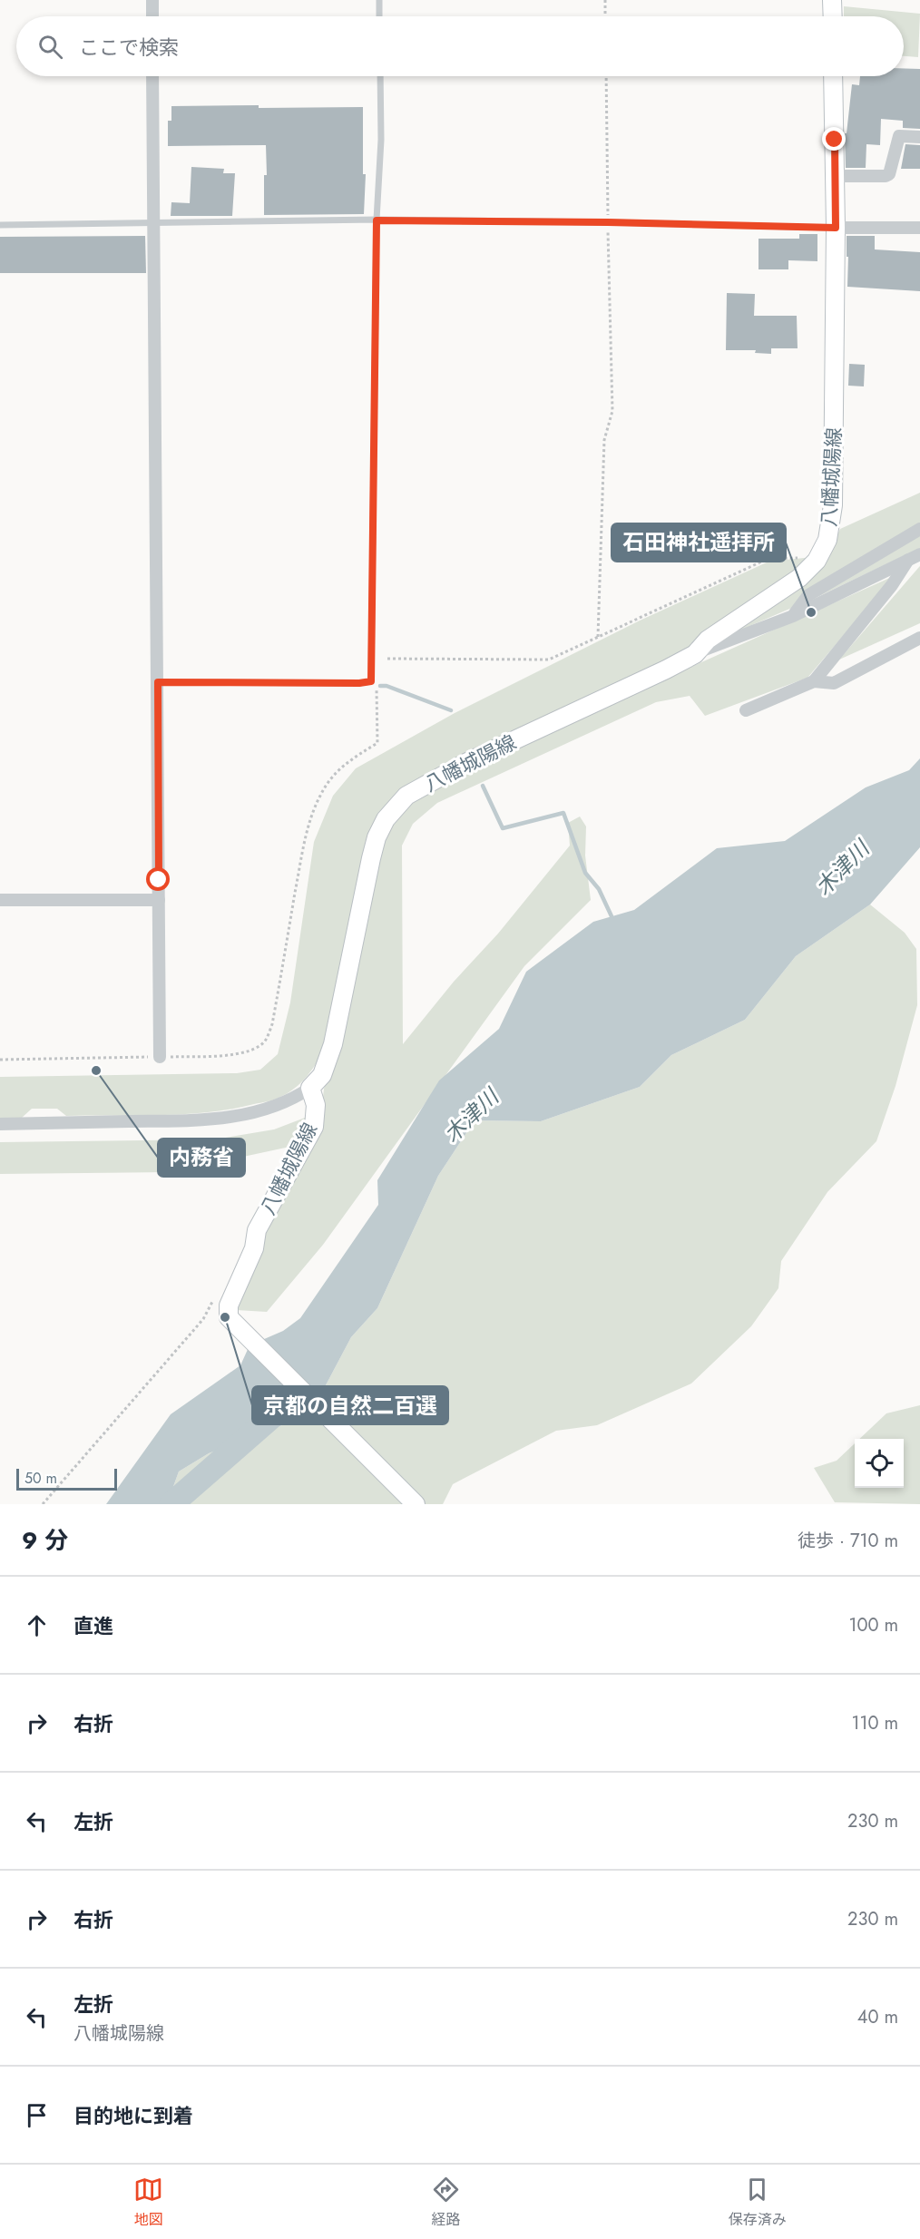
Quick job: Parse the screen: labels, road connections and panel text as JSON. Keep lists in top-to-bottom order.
{
  "streets": {
    "main road": ["八幡城陽線"]
  },
  "water": ["木津川"],
  "places": ["石田神社遥拝所", "内務省", "京都の自然二百選"],
  "scale_bar": "50 m",
  "page": {
    "search": "ここで検索",
    "scale": "50 m",
    "heading": ["9 分", "徒歩 · 710 m"],
    "list": [
      ["直進", "100 m"],
      ["右折", "110 m"],
      ["左折", "230 m"],
      ["右折", "230 m"],
      ["左折", "八幡城陽線", "40 m"],
      "目的地に到着"
    ],
    "nav": ["地図", "経路", "保存済み"]
  }
}
